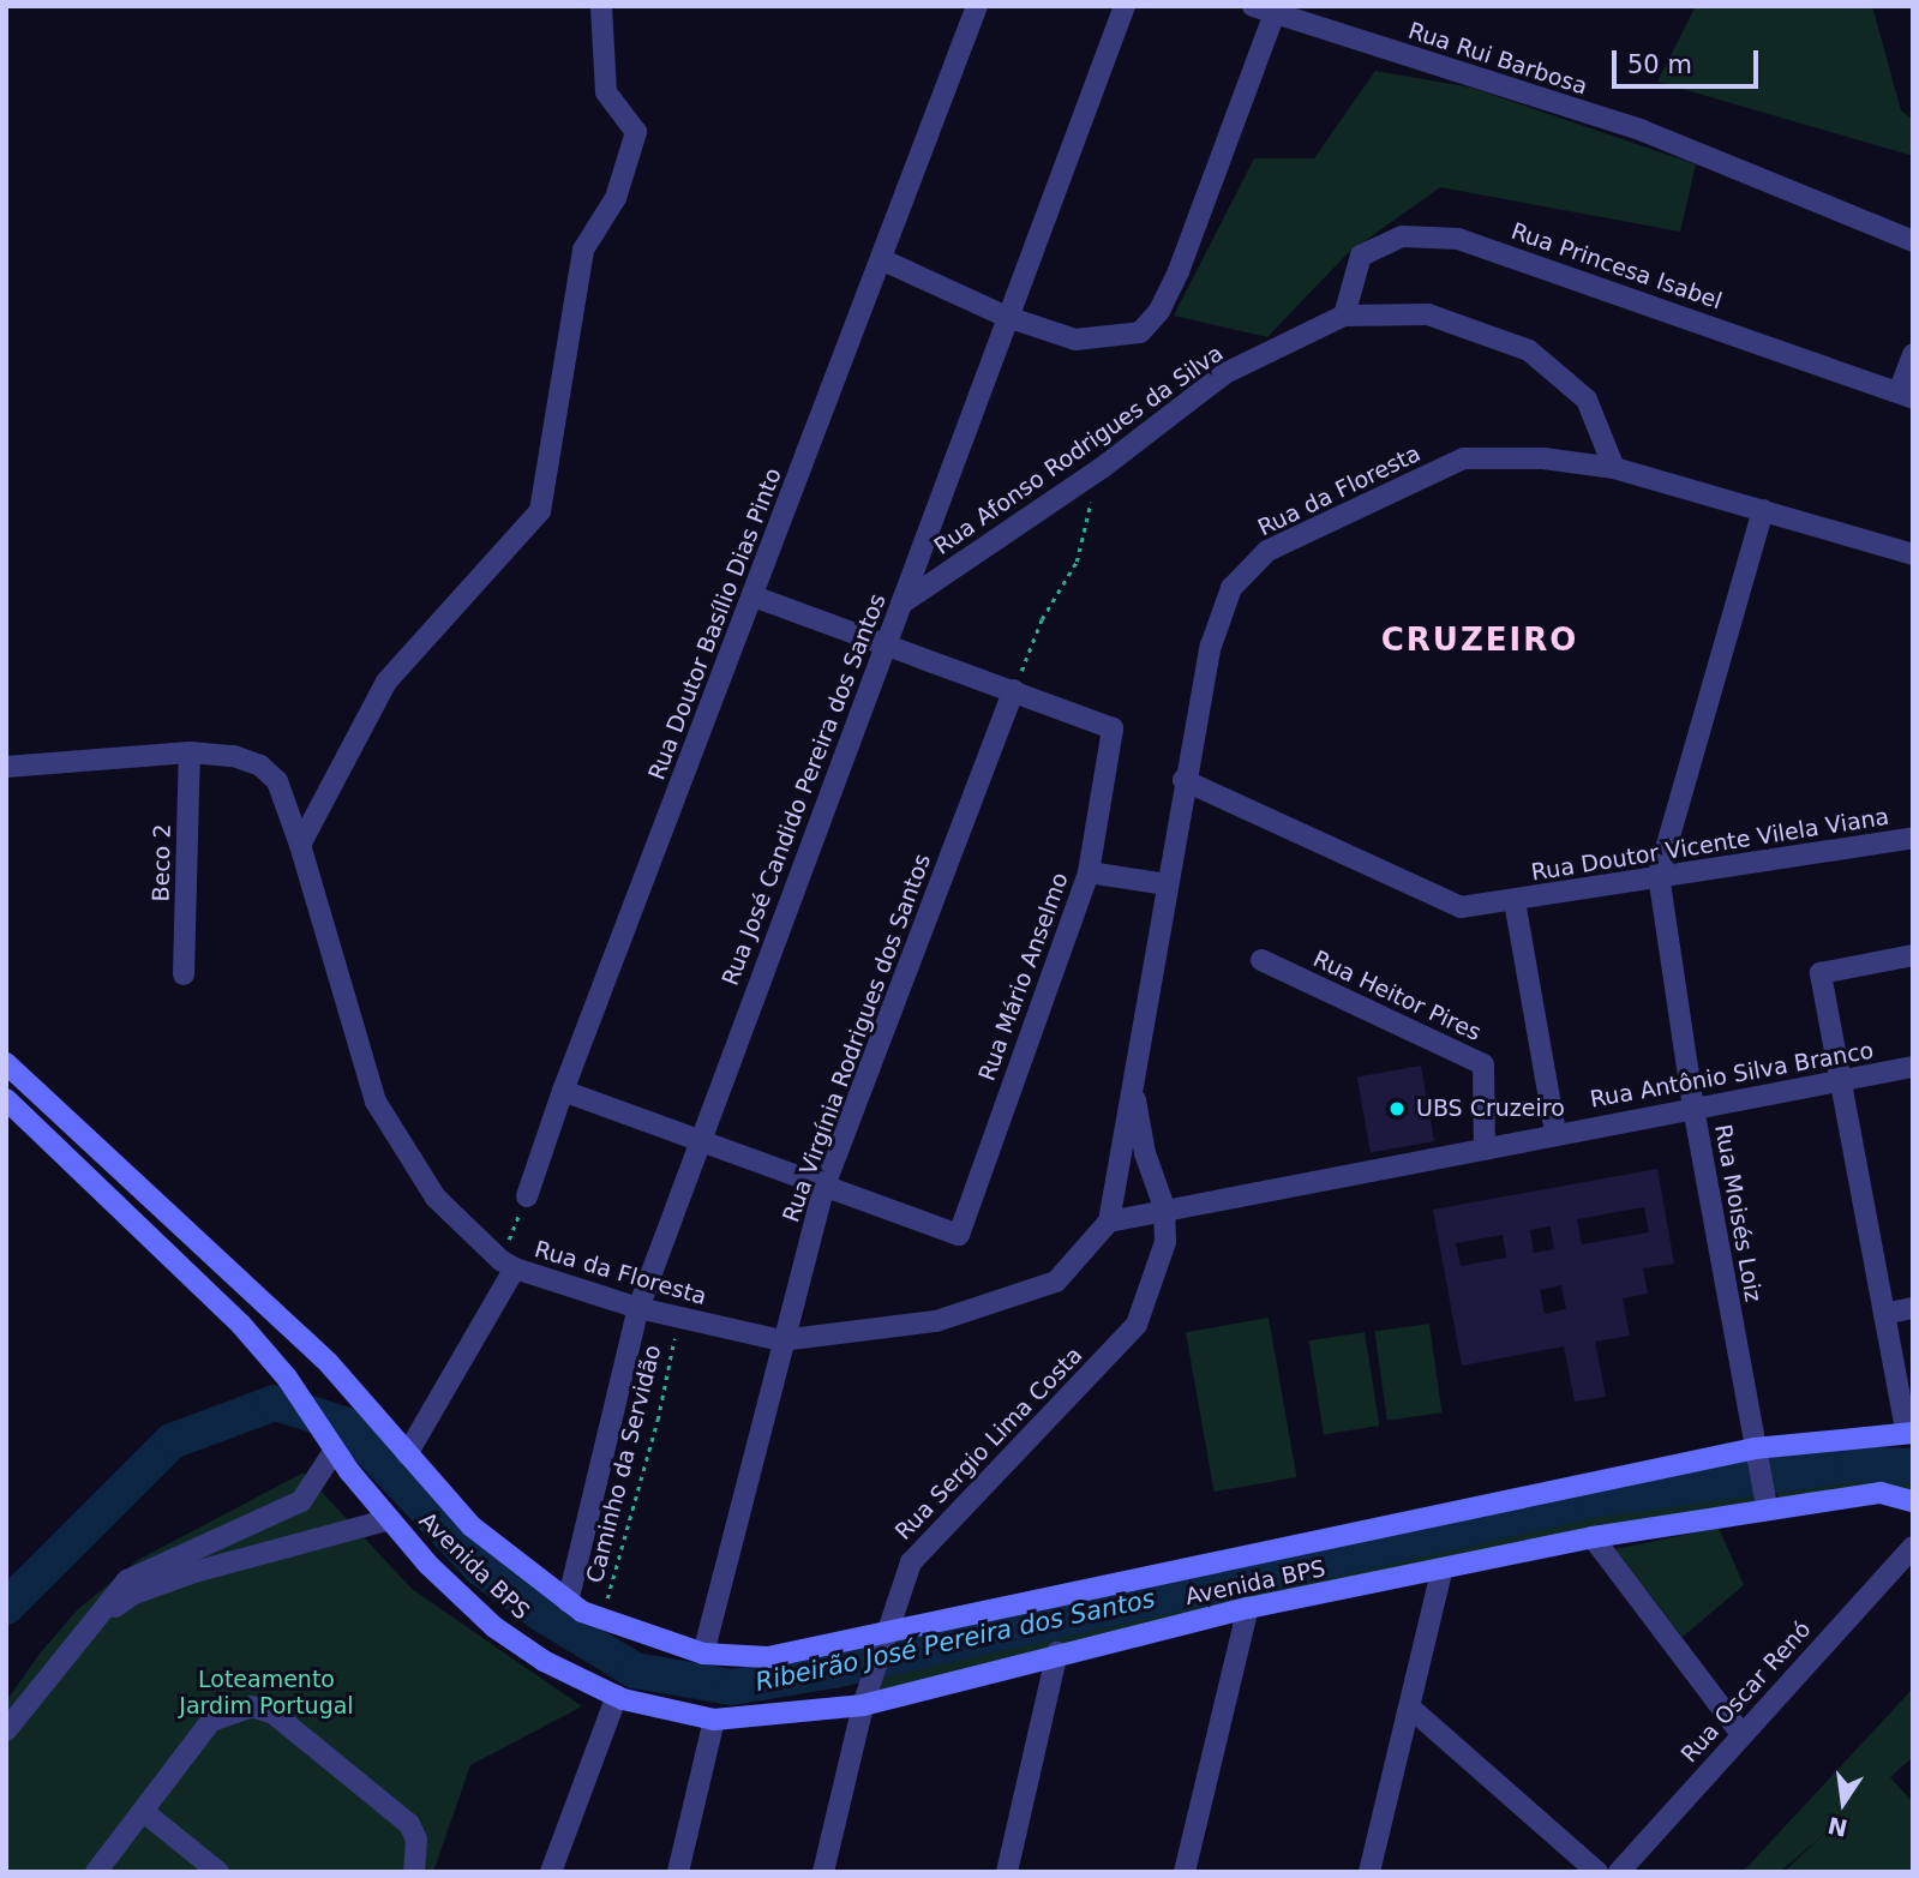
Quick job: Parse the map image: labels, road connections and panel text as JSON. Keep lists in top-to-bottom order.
{
  "streets": {
    "main road": ["Avenida BPS"],
    "street": [
      "Rua Rui Barbosa",
      "Rua Princesa Isabel",
      "Rua Afonso Rodrigues da Silva",
      "Rua da Floresta",
      "Rua Doutor Basílio Dias Pinto",
      "Rua José Candido Pereira dos Santos",
      "Rua Doutor Vicente Vilela Viana",
      "Beco 2",
      "Rua Mário Anselmo",
      "Rua Heitor Pires",
      "Rua Virgínia Rodrigues dos Santos",
      "Rua Antônio Silva Branco",
      "Rua Moisés Loiz",
      "Rua Sergio Lima Costa",
      "Rua Oscar Renó"
    ],
    "path": ["Caminho da Servidão"]
  },
  "crossings": [
    ["Rua Princesa Isabel", "Rua Afonso Rodrigues da Silva"],
    ["Rua Afonso Rodrigues da Silva", "Rua da Floresta"],
    ["Rua Afonso Rodrigues da Silva", "Rua José Candido Pereira dos Santos"],
    ["Rua da Floresta", "Rua José Candido Pereira dos Santos"],
    ["Rua da Floresta", "Rua Doutor Vicente Vilela Viana"],
    ["Rua da Floresta", "Beco 2"],
    ["Rua da Floresta", "Rua Virgínia Rodrigues dos Santos"],
    ["Rua da Floresta", "Caminho da Servidão"],
    ["Rua José Candido Pereira dos Santos", "Avenida BPS"],
    ["Rua Doutor Vicente Vilela Viana", "Rua Moisés Loiz"],
    ["Rua Mário Anselmo", "Rua Virgínia Rodrigues dos Santos"],
    ["Rua Heitor Pires", "Rua Antônio Silva Branco"],
    ["Rua Virgínia Rodrigues dos Santos", "Avenida BPS"],
    ["Rua Antônio Silva Branco", "Rua Moisés Loiz"],
    ["Rua Antônio Silva Branco", "Rua Sergio Lima Costa"],
    ["Rua Moisés Loiz", "Avenida BPS"],
    ["Rua Sergio Lima Costa", "Avenida BPS"],
    ["Caminho da Servidão", "Avenida BPS"]
  ],
  "districts": ["CRUZEIRO"],
  "water": ["Ribeirão José Pereira dos Santos"],
  "parks": ["Loteamento Jardim Portugal"],
  "places": ["UBS Cruzeiro"],
  "scale_bar": "50 m",
  "north": "bottom"
}
